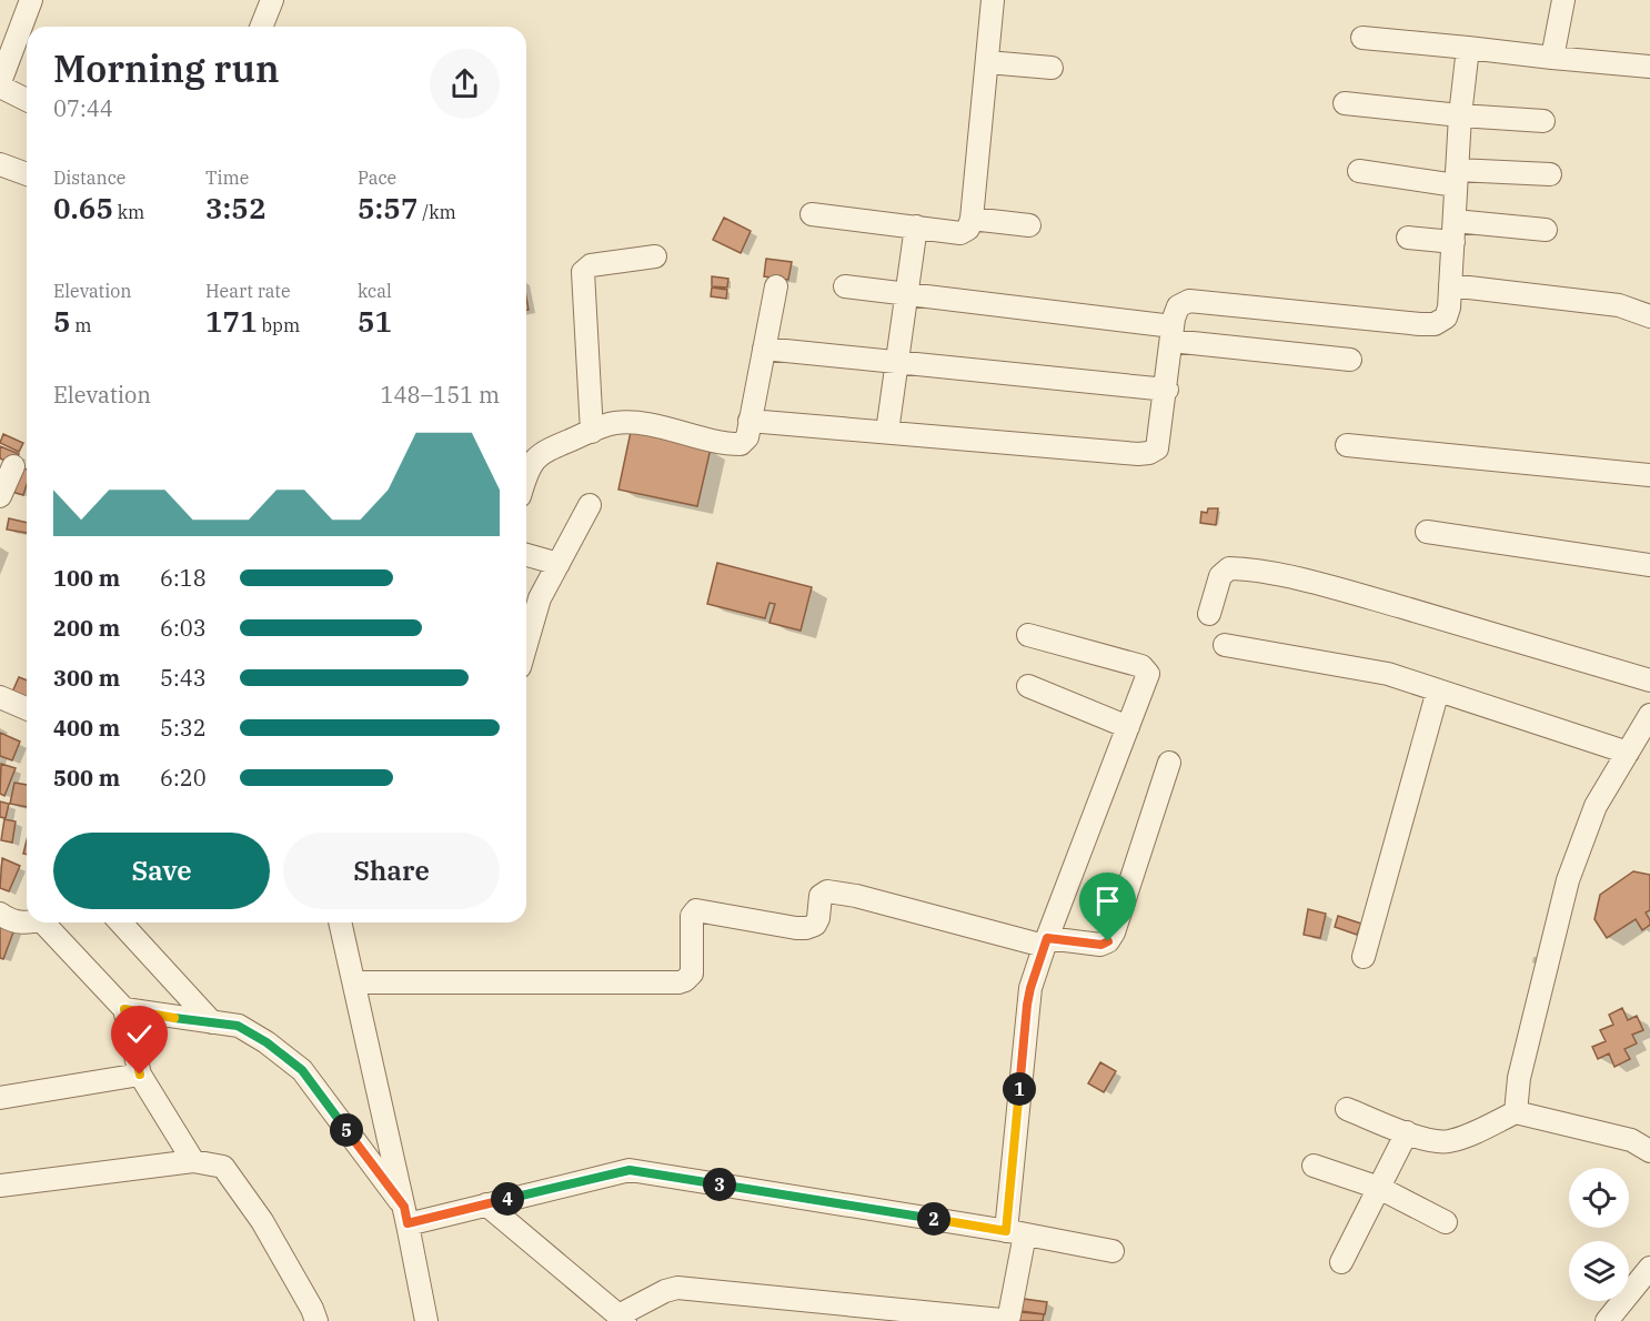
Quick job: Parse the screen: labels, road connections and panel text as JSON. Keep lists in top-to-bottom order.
{
  "page": {
    "heading": ["Morning run", "07:44"],
    "stats": [
      ["Distance", "0.65 km"],
      ["Time", "3:52"],
      ["Pace", "5:57 /km"],
      ["Elevation", "5 m"],
      ["Heart rate", "171 bpm"],
      ["kcal", "51"]
    ],
    "chart": ["Elevation", "148–151 m"],
    "list": [
      {
        "name": "100 m",
        "note": "6:18"
      },
      {
        "name": "200 m",
        "note": "6:03"
      },
      {
        "name": "300 m",
        "note": "5:43"
      },
      {
        "name": "400 m",
        "note": "5:32"
      },
      {
        "name": "500 m",
        "note": "6:20"
      }
    ],
    "buttons": ["Save", "Share"],
    "pins": [
      "1",
      "5",
      "3",
      "4",
      "2"
    ]
  }
}
